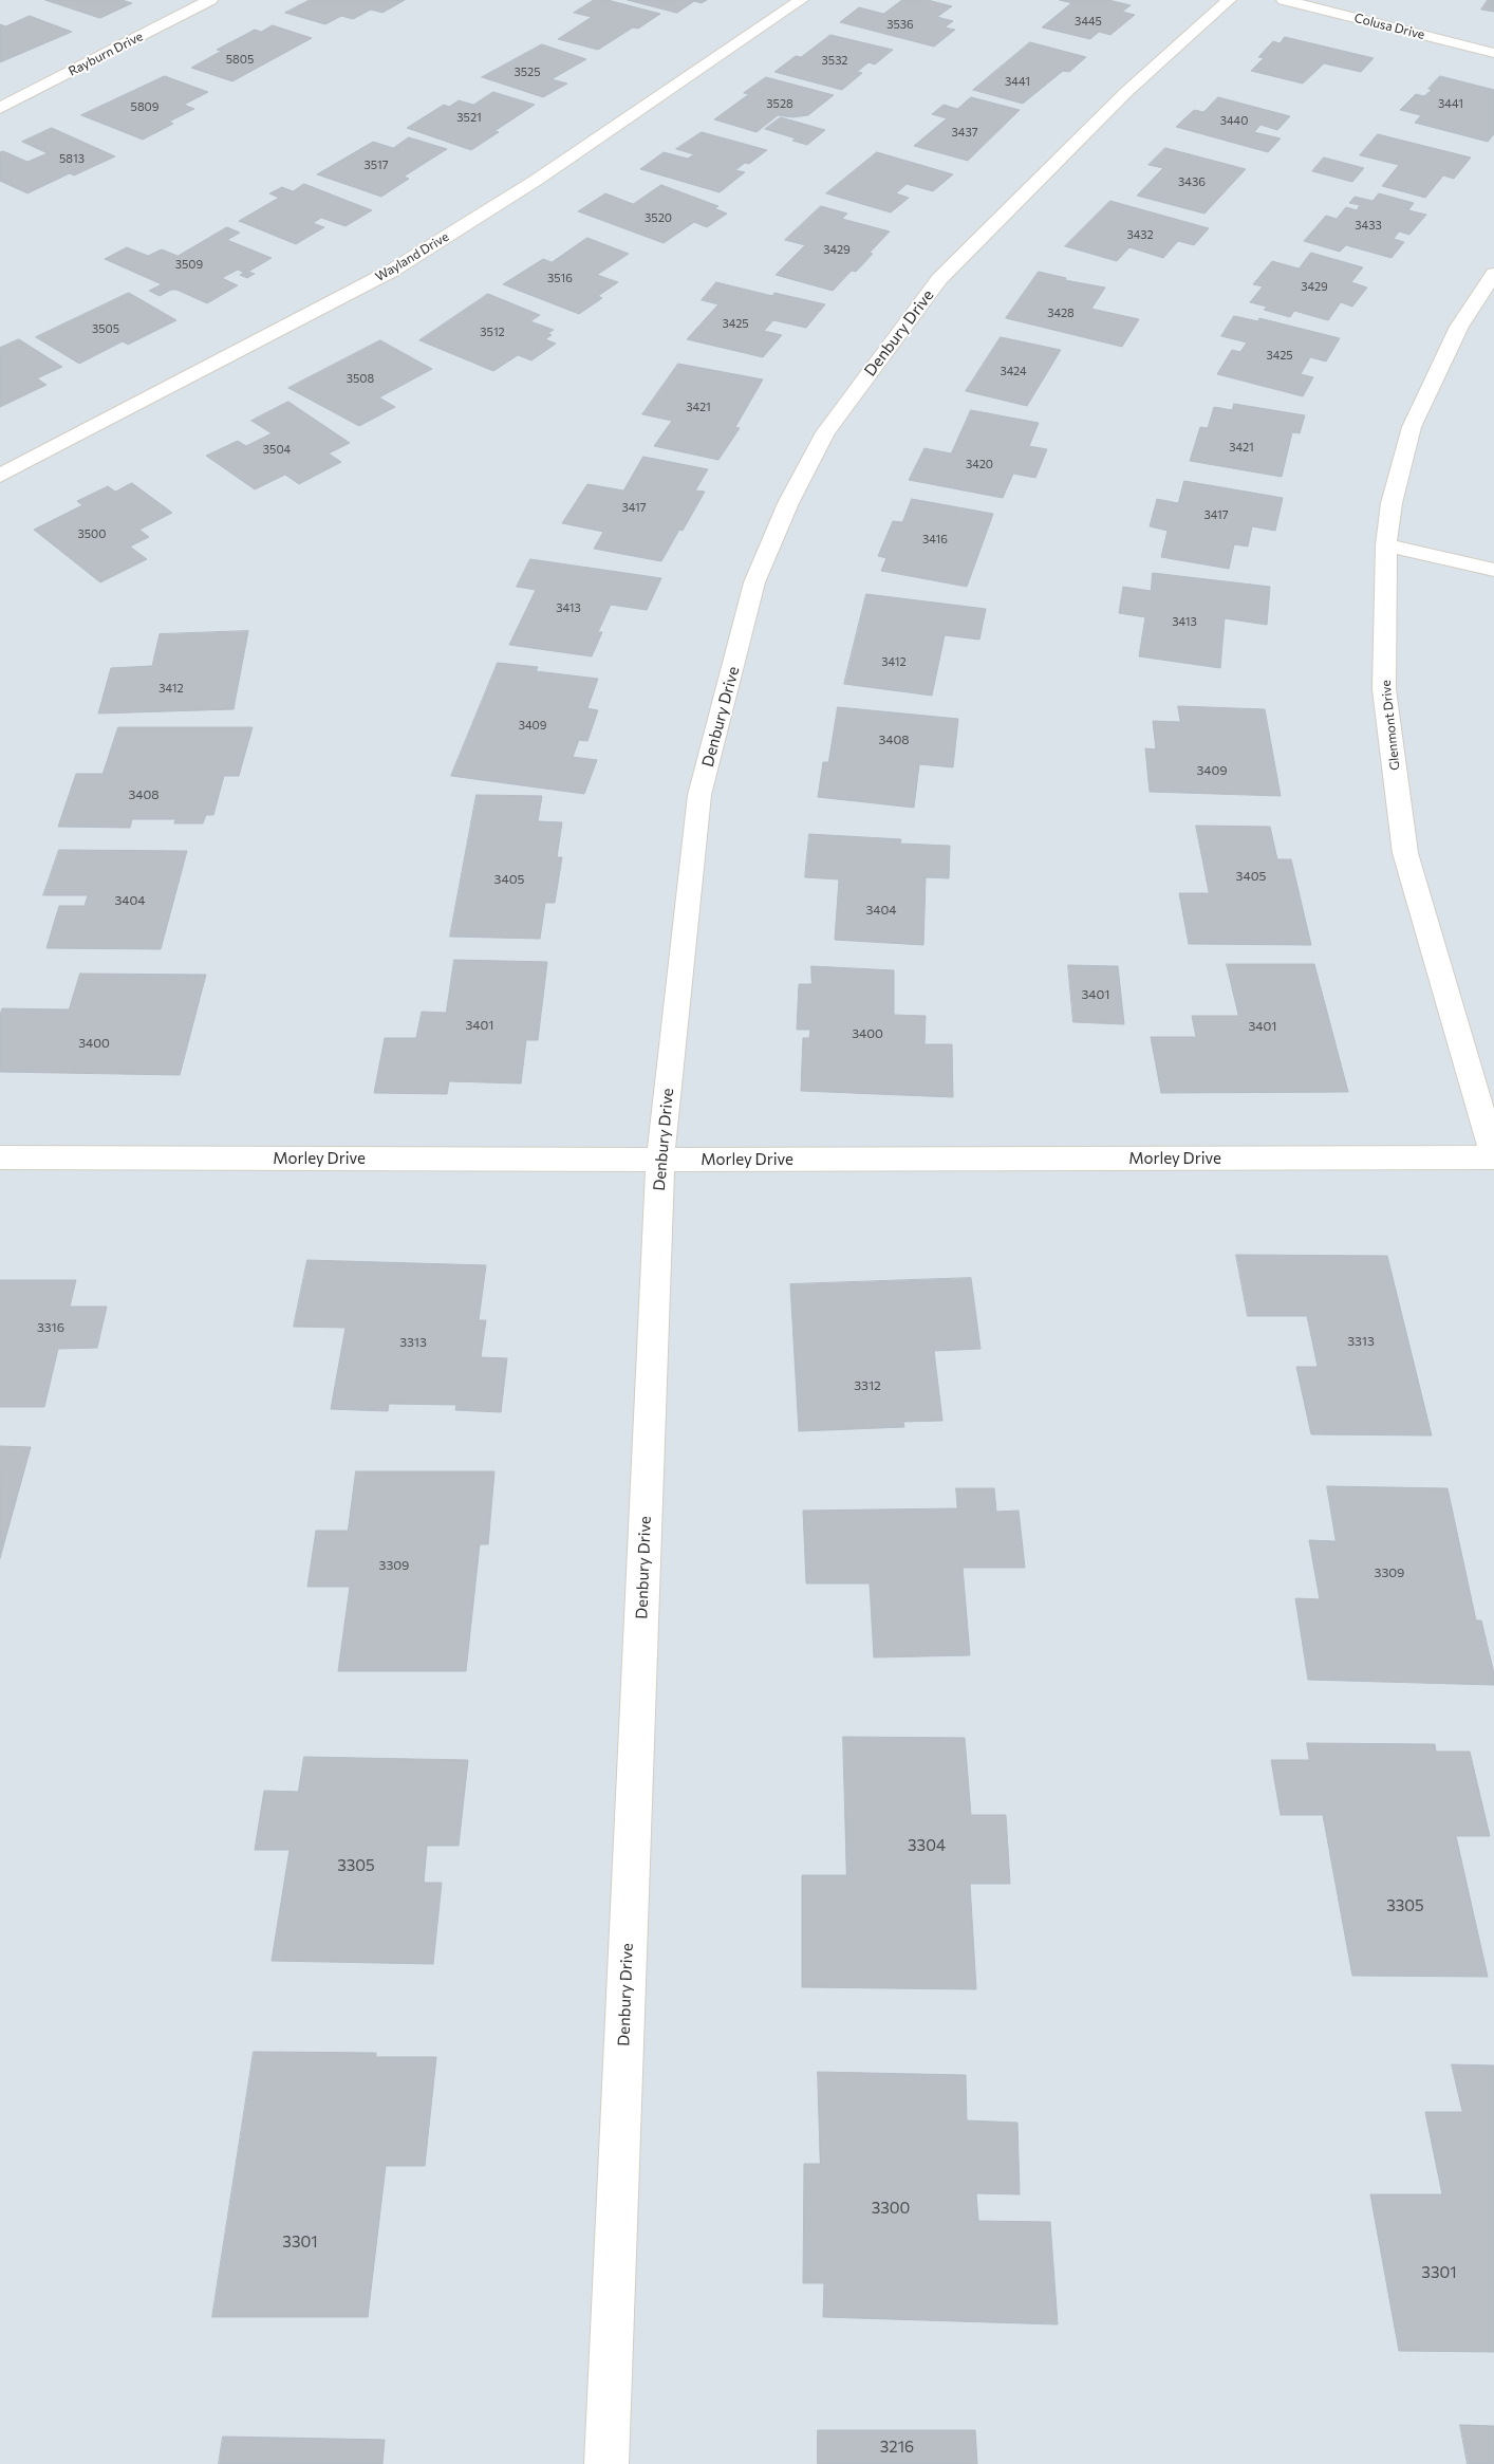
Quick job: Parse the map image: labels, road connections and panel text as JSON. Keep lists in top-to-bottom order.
{
  "streets": {
    "street": [
      "Colusa Drive",
      "Rayburn Drive",
      "Wayland Drive",
      "Denbury Drive",
      "Glenmont Drive",
      "Morley Drive"
    ]
  },
  "crossings": [
    ["Denbury Drive", "Morley Drive"],
    ["Glenmont Drive", "Morley Drive"]
  ],
  "house_numbers": [
    "3445",
    "3536",
    "5805",
    "3532",
    "3525",
    "3441",
    "3528",
    "3441",
    "5809",
    "3521",
    "3440",
    "3437",
    "5813",
    "3517",
    "3436",
    "3520",
    "3433",
    "3432",
    "3429",
    "3509",
    "3516",
    "3429",
    "3428",
    "3425",
    "3505",
    "3512",
    "3425",
    "3424",
    "3508",
    "3421",
    "3421",
    "3504",
    "3420",
    "3417",
    "3417",
    "3500",
    "3416",
    "3413",
    "3413",
    "3412",
    "3412",
    "3409",
    "3408",
    "3409",
    "3408",
    "3405",
    "3405",
    "3404",
    "3404",
    "3401",
    "3401",
    "3401",
    "3400",
    "3400",
    "3316",
    "3313",
    "3313",
    "3312",
    "3309",
    "3309",
    "3304",
    "3305",
    "3305",
    "3300",
    "3301",
    "3301",
    "3216"
  ]
}
